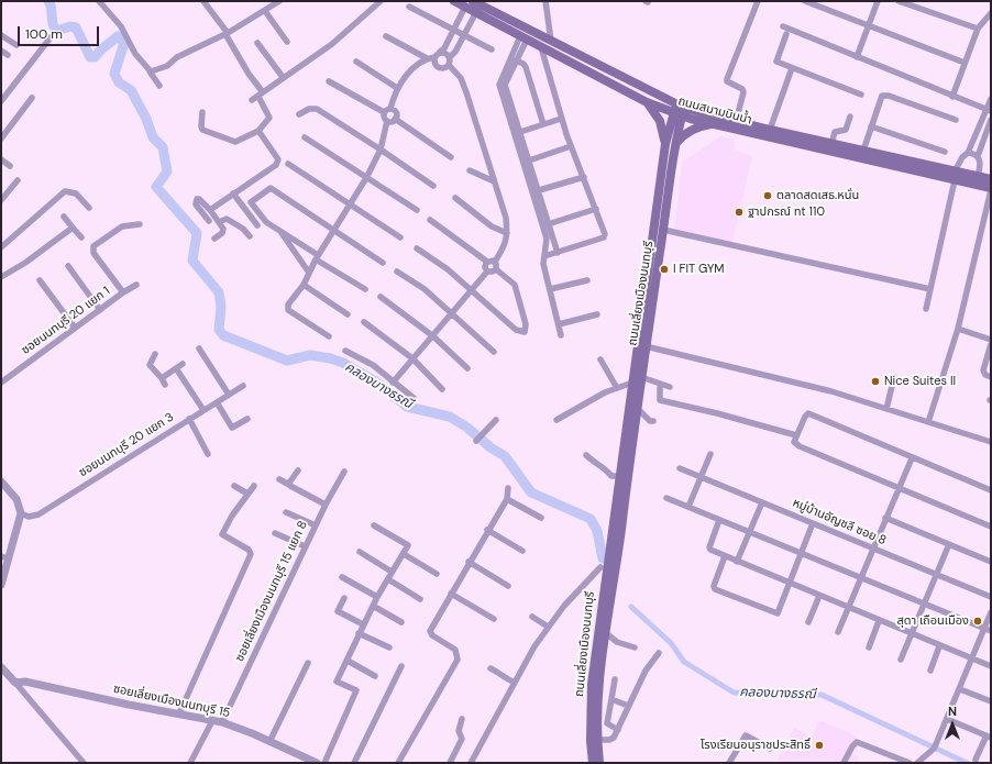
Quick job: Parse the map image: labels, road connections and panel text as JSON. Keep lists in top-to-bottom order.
{
  "streets": {
    "main road": ["ถนนสนามบินน้ำ", "ถนนเลี่ยงเมืองนนทบุรี"],
    "street": [
      "ซอยนนทบุรี 20 แยก 1",
      "ซอยนนทบุรี 20 แยก 3",
      "หมู่บ้านอัญชลี ซอย 8",
      "ซอยเลี่ยงเมืองนนทบุรี 15 แยก 8",
      "ซอยเลี่ยงเมืองนนทบุรี 15"
    ]
  },
  "crossings": [
    ["ถนนสนามบินน้ำ", "ถนนเลี่ยงเมืองนนทบุรี"],
    ["ซอยเลี่ยงเมืองนนทบุรี 15 แยก 8", "ซอยเลี่ยงเมืองนนทบุรี 15"]
  ],
  "water": ["คลองบางธรณี"],
  "places": [
    "ตลาดสดเสธ.หนั่น",
    "ฐาปกรณ์ nt 110",
    "I FIT GYM",
    "Nice Suites II",
    "สุดา เถือนเมือง",
    "โรงเรียนอนุราชประสิทธิ์"
  ],
  "scale_bar": "100 m",
  "north": "top"
}
